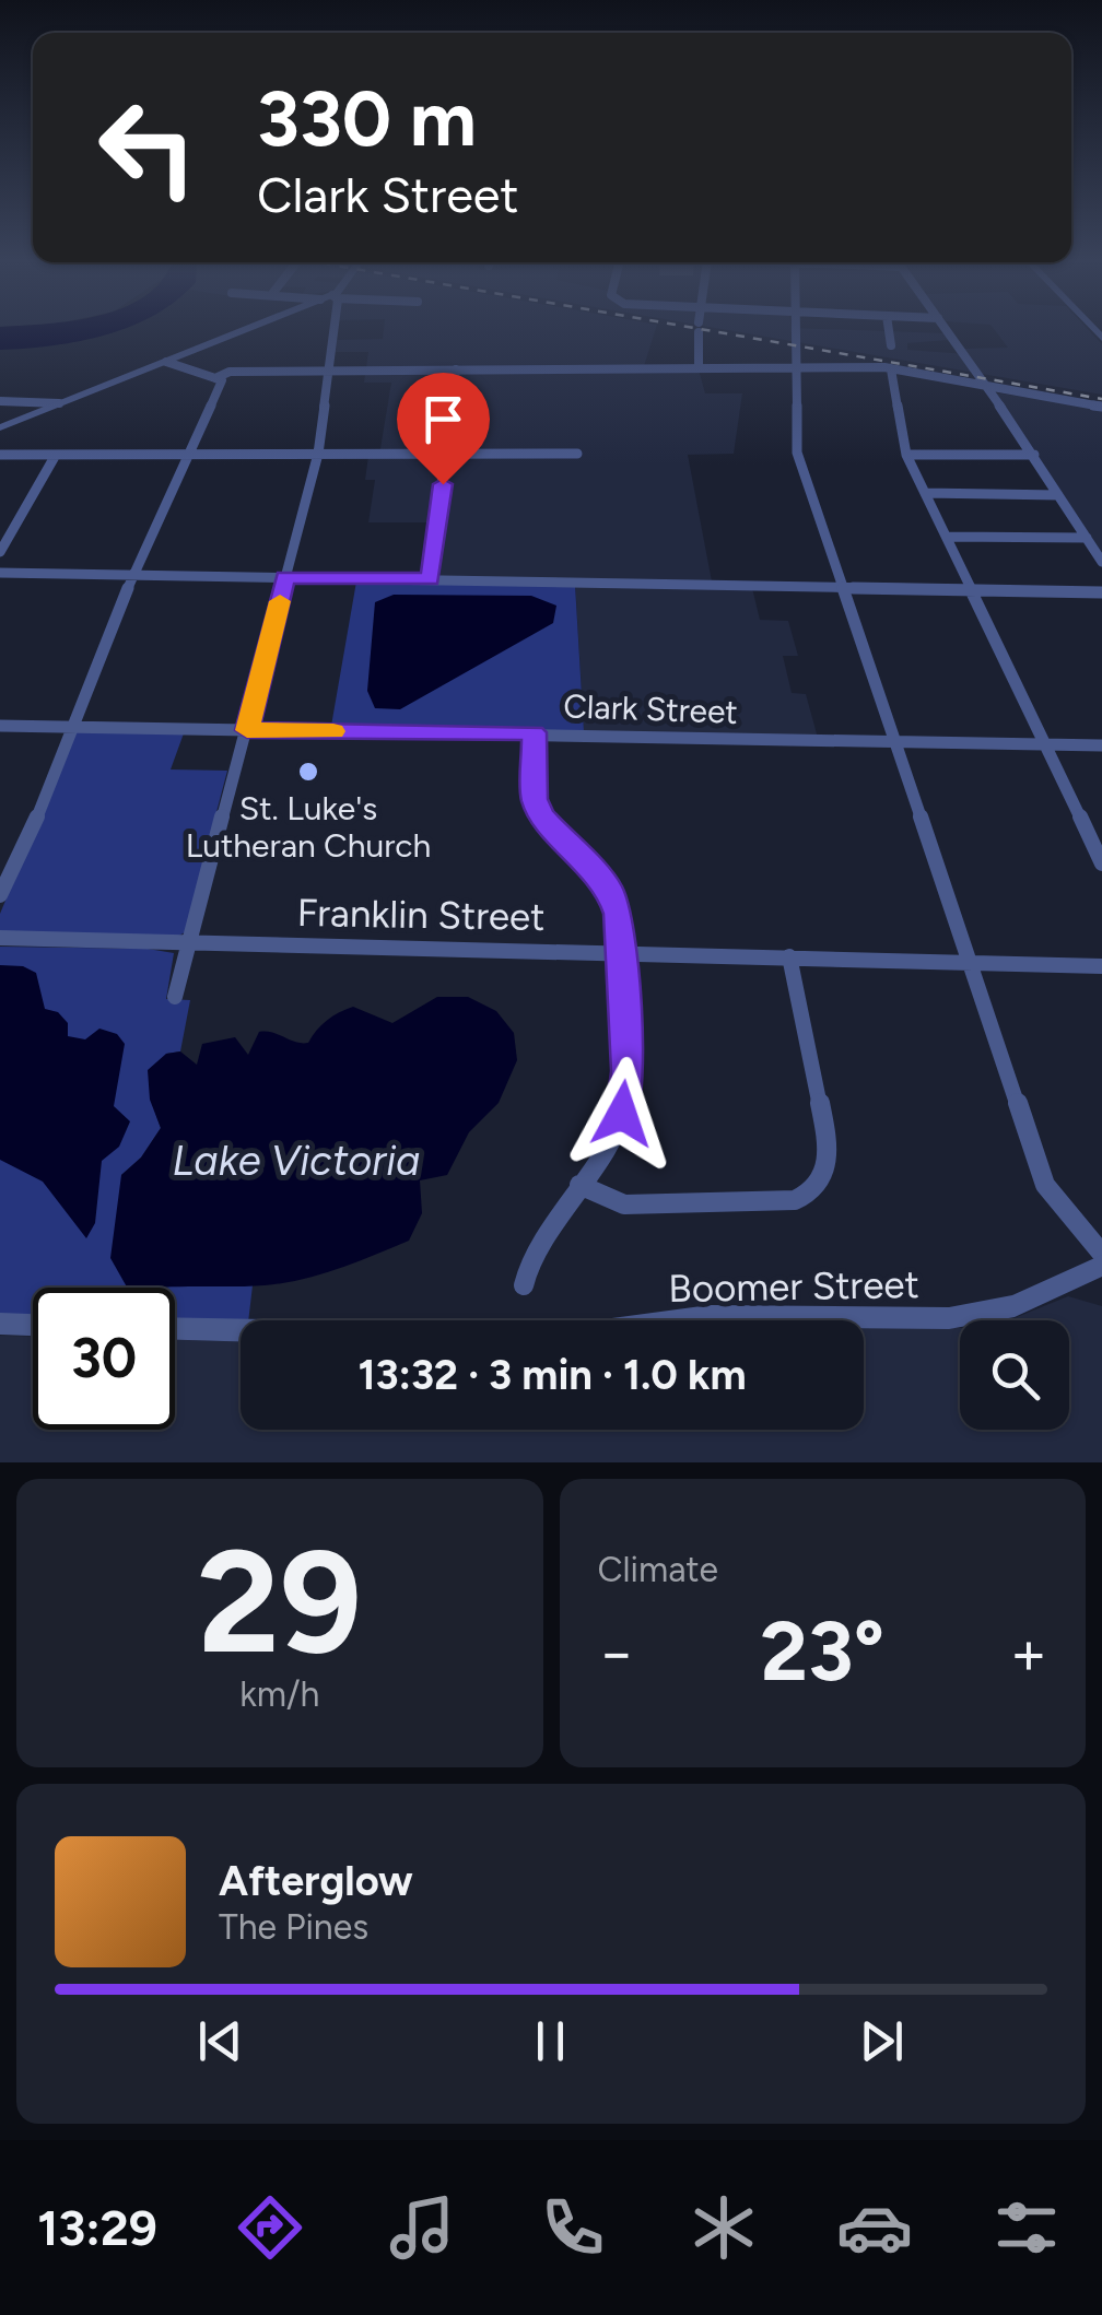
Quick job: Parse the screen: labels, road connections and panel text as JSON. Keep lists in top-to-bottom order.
{
  "streets": {
    "street": ["Clark Street", "Franklin Street", "Boomer Street"]
  },
  "water": ["Lake Victoria"],
  "places": ["St. Luke's Lutheran Church"],
  "page": {
    "turn": ["330 m", "Clark Street"],
    "limit": "30",
    "trip": "13:32 · 3 min · 1.0 km",
    "tile": [
      ["29", "km/h"],
      "Climate"
    ],
    "heat": ["−", "23°", "+"],
    "song": ["Afterglow", "The Pines"],
    "tabs": "13:29"
  }
}
